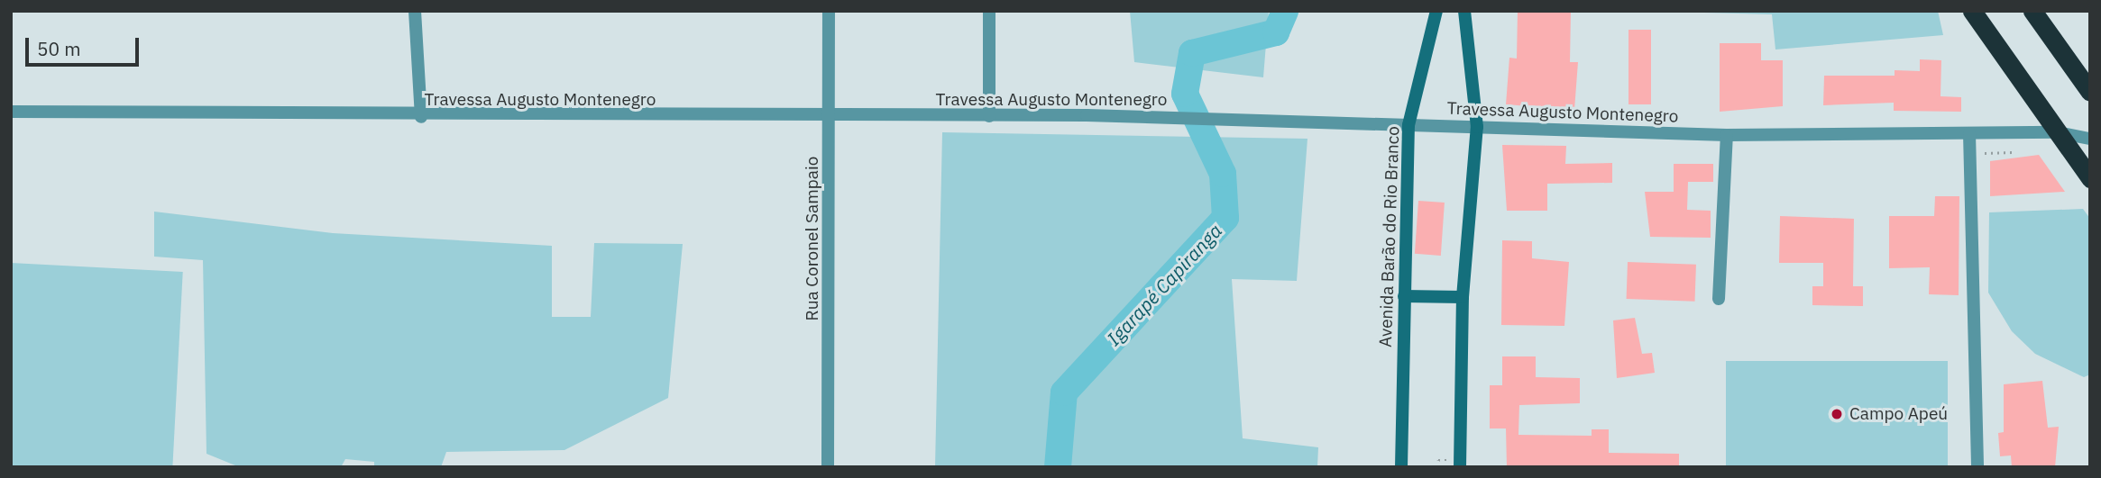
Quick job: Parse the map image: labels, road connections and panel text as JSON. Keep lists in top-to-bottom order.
{
  "streets": {
    "main road": ["Avenida Barão do Rio Branco"],
    "street": ["Travessa Augusto Montenegro", "Rua Coronel Sampaio"]
  },
  "crossings": [
    ["Travessa Augusto Montenegro", "Avenida Barão do Rio Branco"],
    ["Travessa Augusto Montenegro", "Rua Coronel Sampaio"]
  ],
  "water": ["Igarapé Capiranga"],
  "places": ["Campo Apeú"],
  "scale_bar": "50 m"
}
